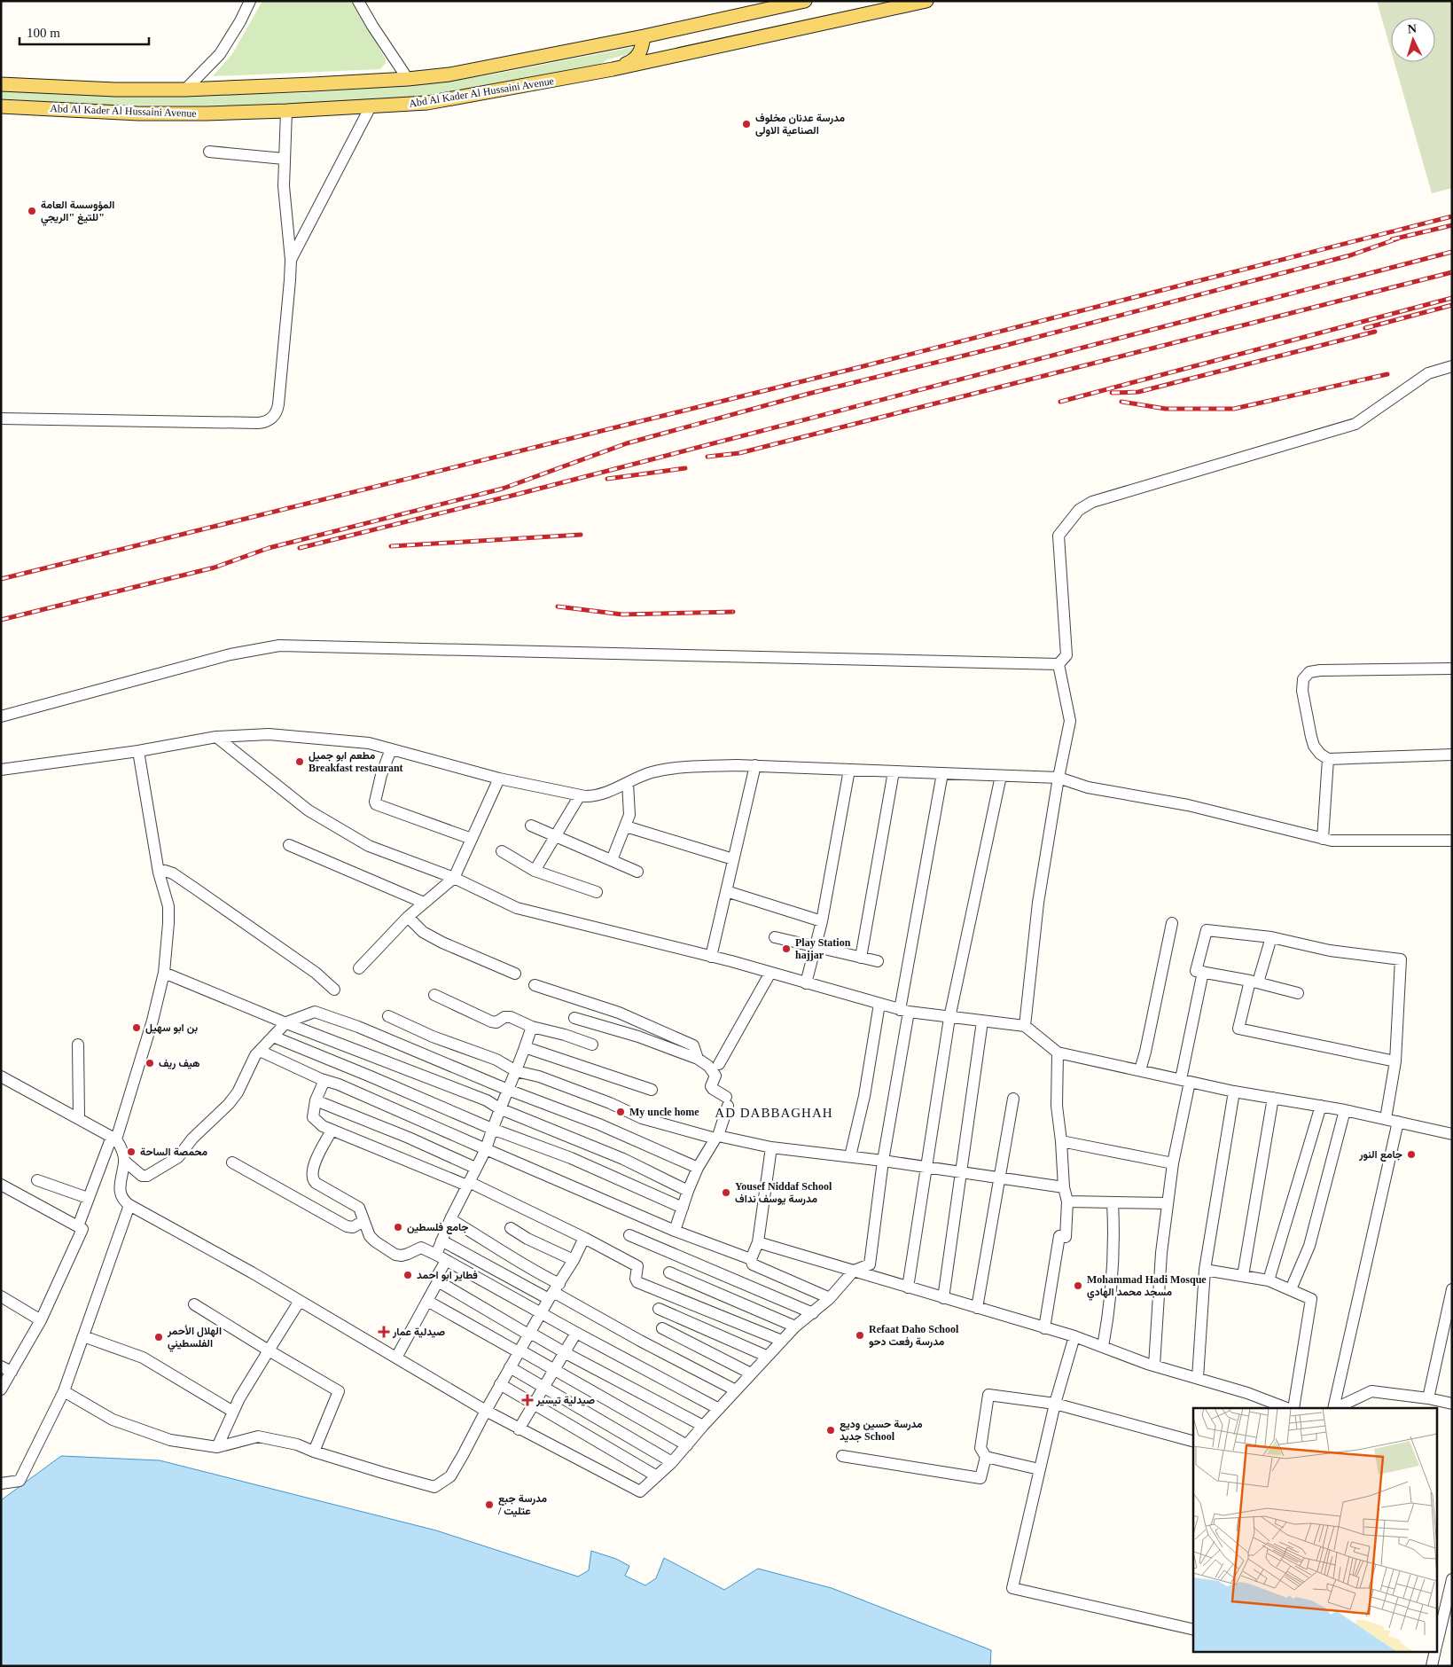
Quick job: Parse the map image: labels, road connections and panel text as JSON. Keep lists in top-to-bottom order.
{
  "streets": {
    "main road": ["Abd Al Kader Al Hussaini Avenue"]
  },
  "districts": ["AD DABBAGHAH"],
  "places": {
    "other": [
      "مدرسة عدنان مخلوف الصناعية الاولى",
      "المؤوسسة العامة للتيغ \"الريجي\"",
      "مطعم ابو جميل Breakfast restaurant",
      "Play Station hajjar",
      "بن ابو سهيل",
      "هيف ريف",
      "My uncle home",
      "محمصة الساحة",
      "جامع النور",
      "Yousef Niddaf School مدرسة يوسف نداف",
      "جامع فلسطين",
      "فطاير ابو احمد",
      "Mohammad Hadi Mosque مسجد محمد الهادي",
      "Refaat Daho School مدرسة رفعت دحو",
      "الهلال الأحمر الفلسطيني",
      "مدرسة حسين وديع جديد School",
      "مدرسة جبع / عتليت"
    ],
    "health": ["صيدلية عمار", "صيدلية تيسير"]
  },
  "scale_bar": "100 m",
  "north": "top"
}
